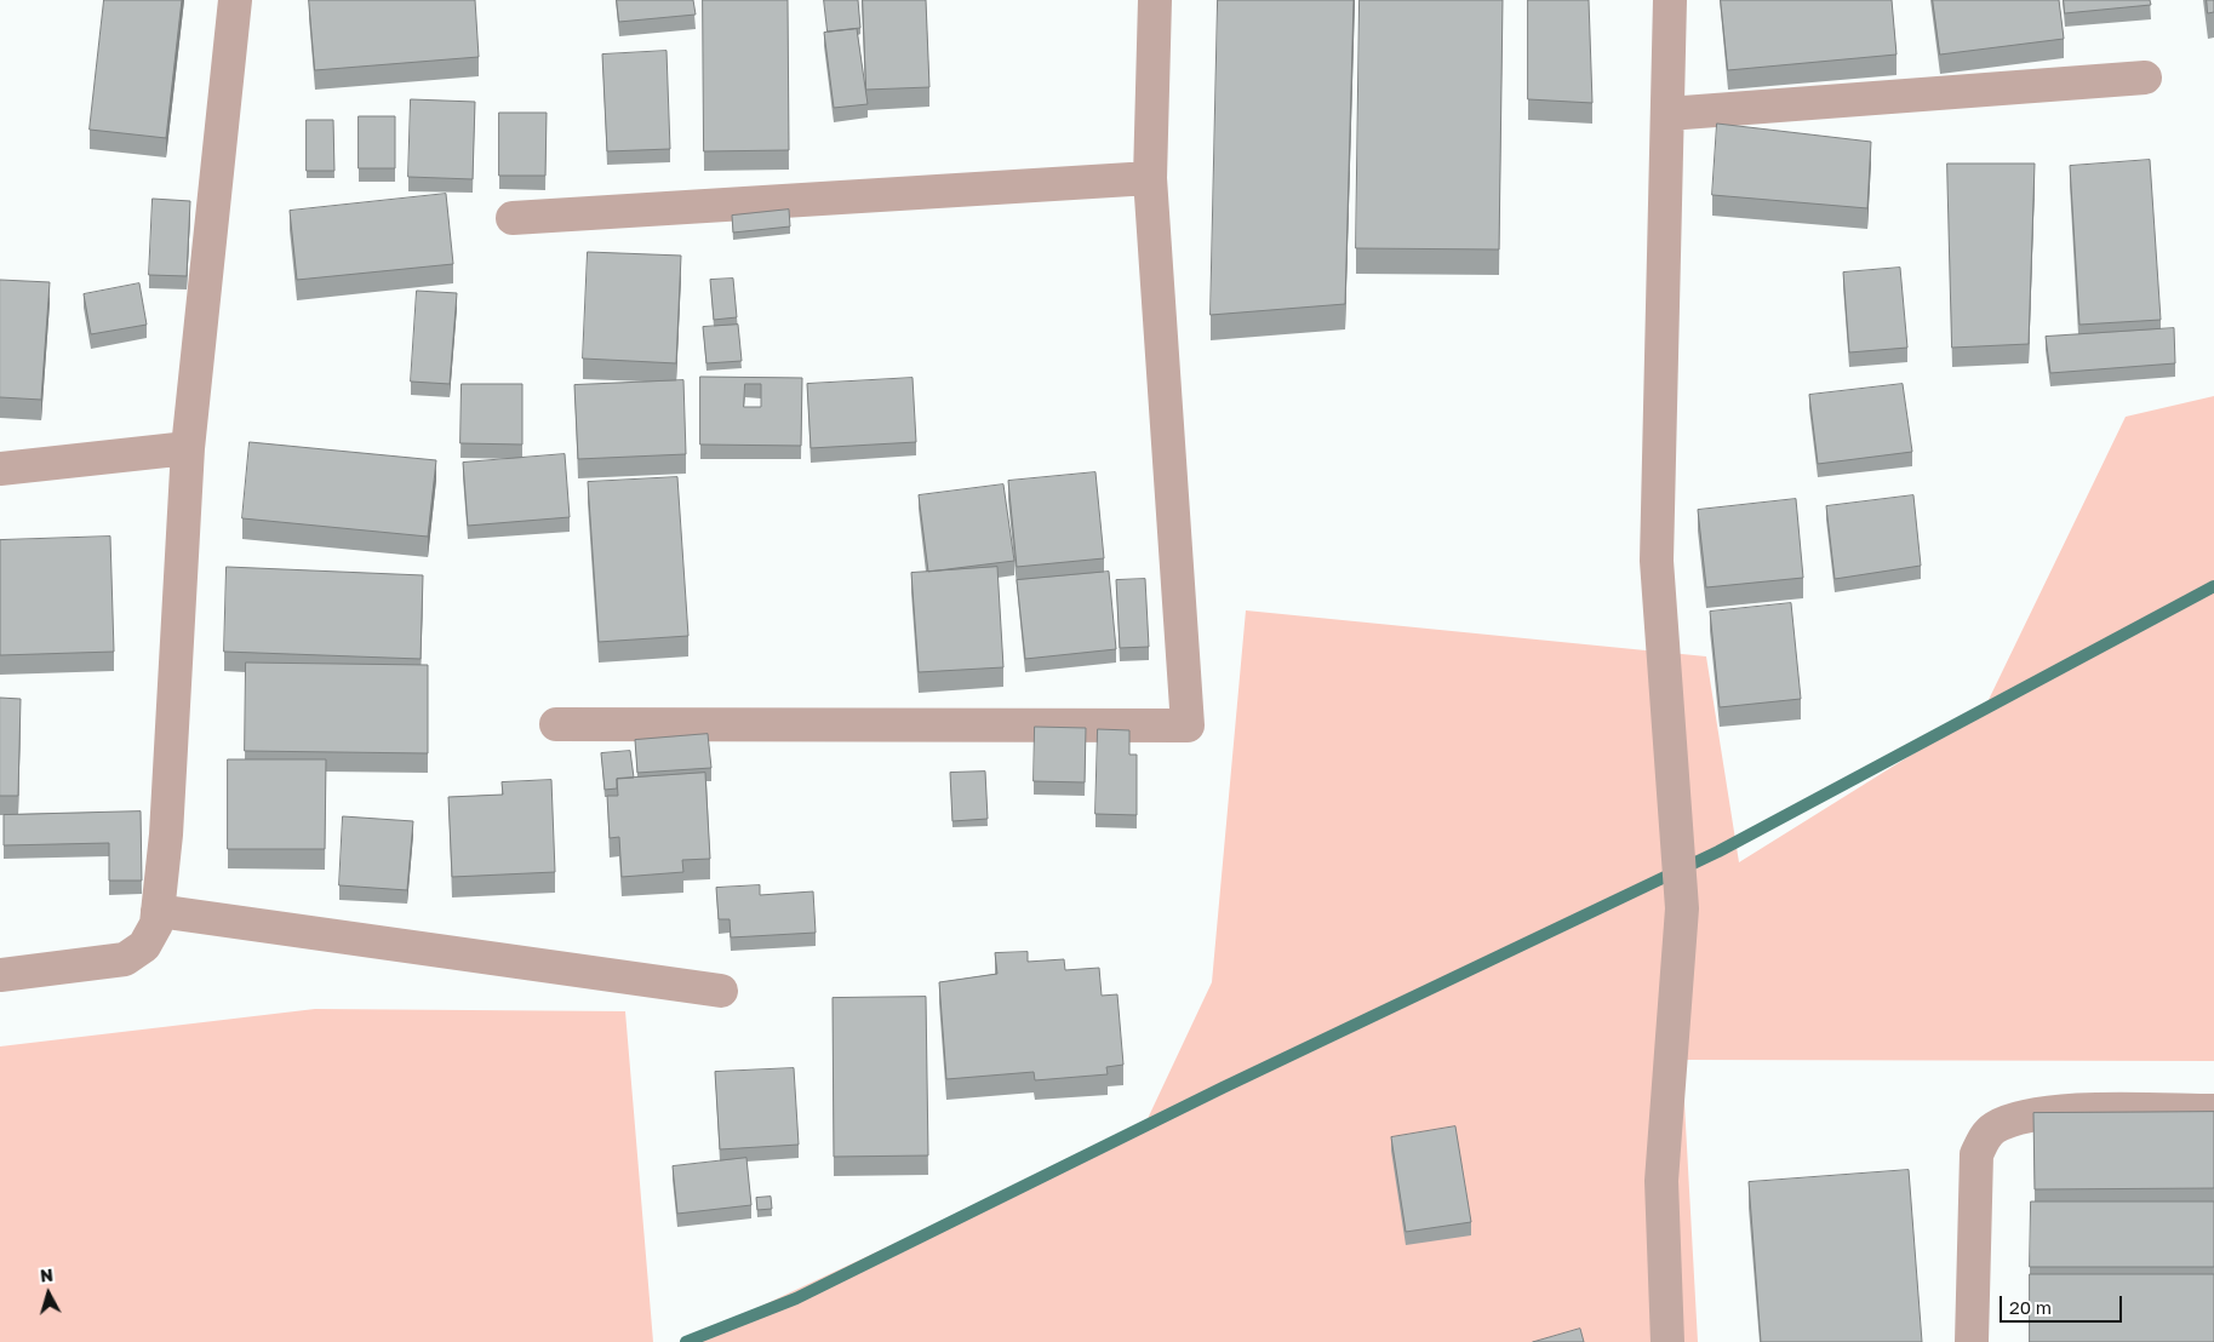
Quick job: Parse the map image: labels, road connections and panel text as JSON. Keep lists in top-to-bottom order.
{
  "scale_bar": "20 m",
  "north": "top"
}
